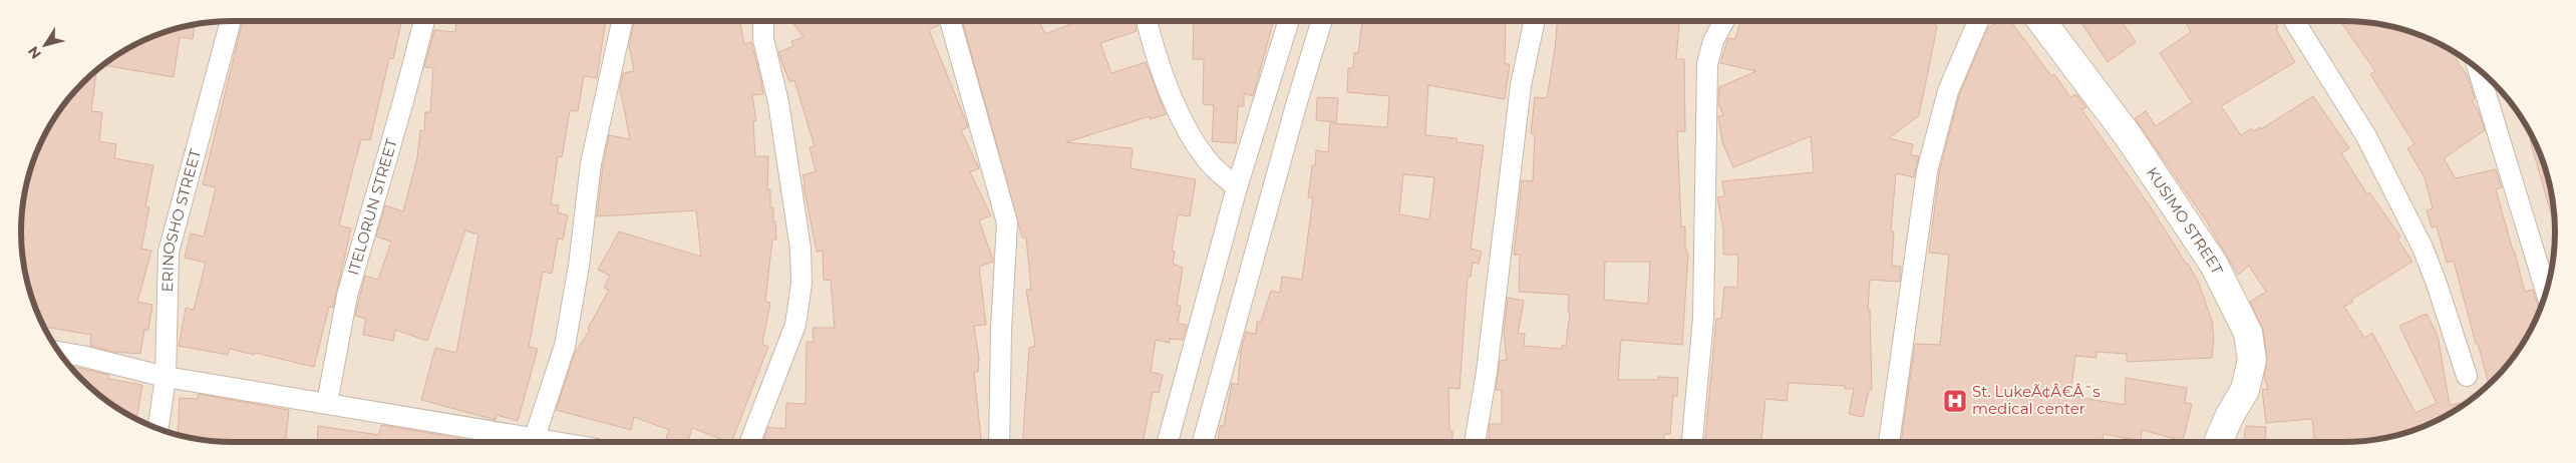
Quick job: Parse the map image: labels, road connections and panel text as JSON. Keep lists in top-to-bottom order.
{
  "streets": {
    "street": ["ITELORUN STREET", "ERINOSHO STREET", "KUSIMO STREET"]
  },
  "places": {
    "hospital": ["St. LukeÃ¢Â€Â˜s medical center"]
  },
  "north": "bottom left"
}
